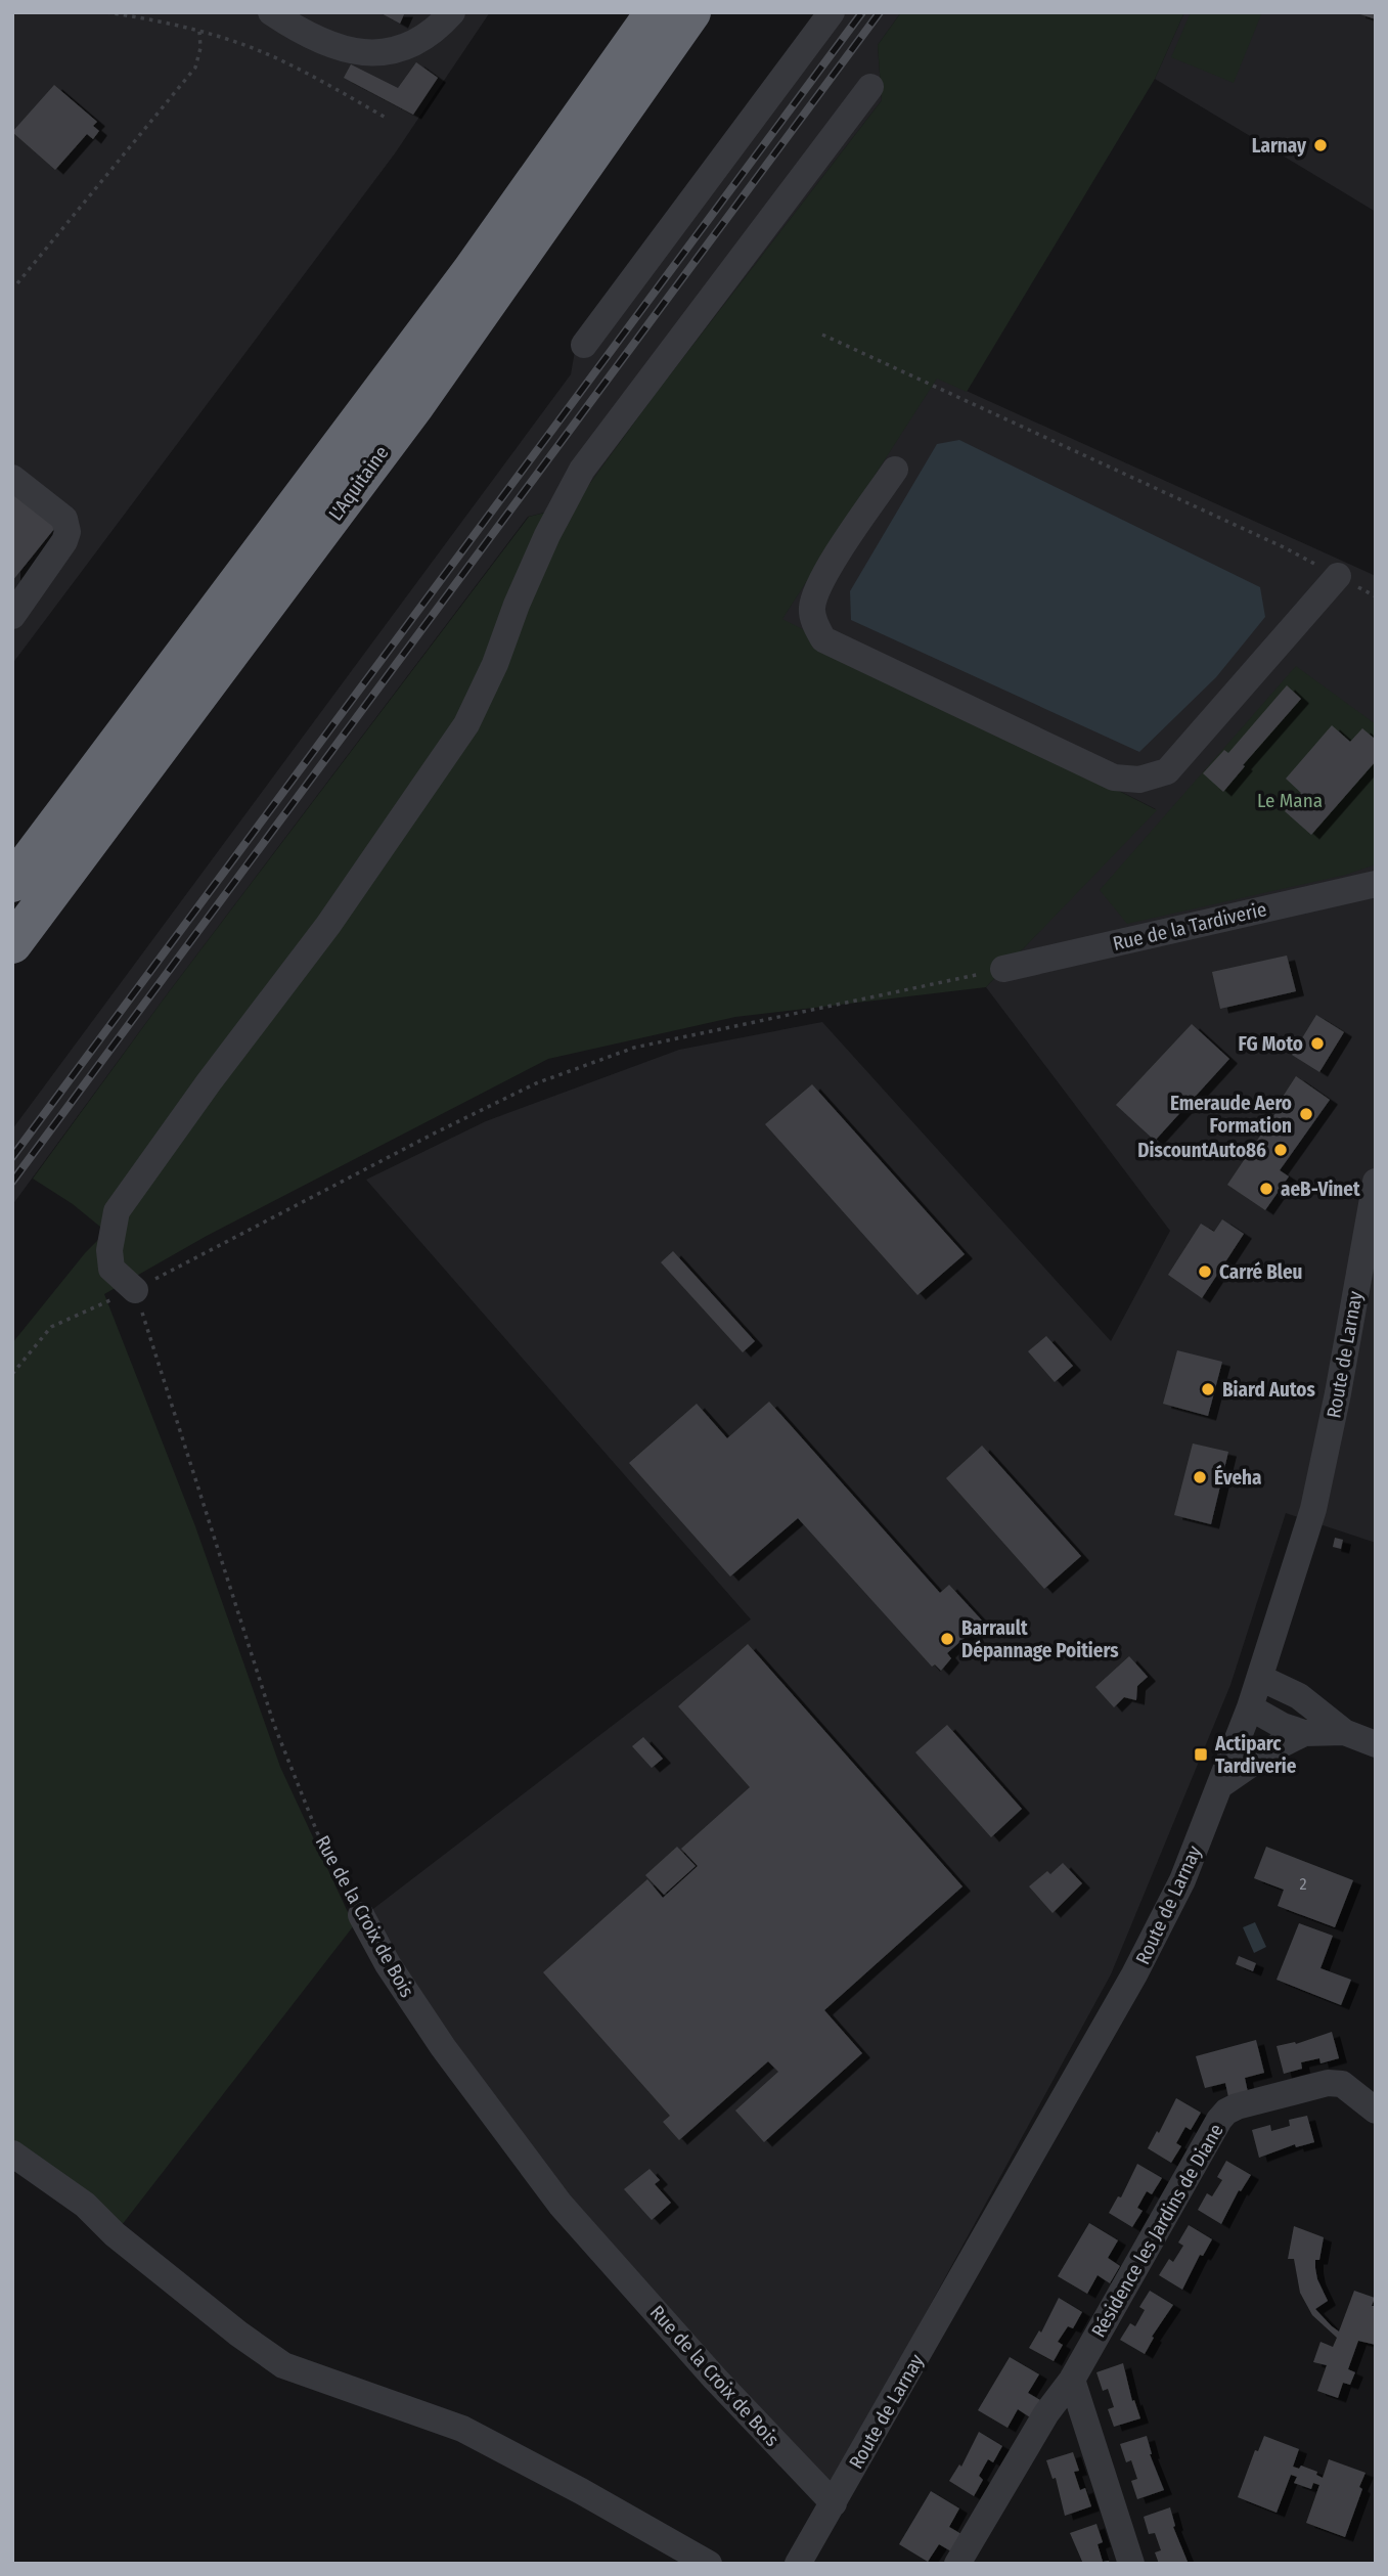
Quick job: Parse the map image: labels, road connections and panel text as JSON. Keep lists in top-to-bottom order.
{
  "streets": {
    "highway": ["L'Aquitaine"],
    "street": [
      "Rue de la Tardiverie",
      "Route de Larnay",
      "Rue de la Croix de Bois",
      "Résidence les Jardins de Diane"
    ]
  },
  "crossings": [
    ["Route de Larnay", "Rue de la Croix de Bois"]
  ],
  "parks": ["Le Mana"],
  "places": {
    "other": [
      "Larnay",
      "FG Moto",
      "Emeraude Aero Formation",
      "DiscountAuto86",
      "aeB-Vinet",
      "Carré Bleu",
      "Biard Autos",
      "Éveha",
      "Barrault Dépannage Poitiers"
    ],
    "transit": ["Actiparc Tardiverie"]
  },
  "house_numbers": ["2"]
}
